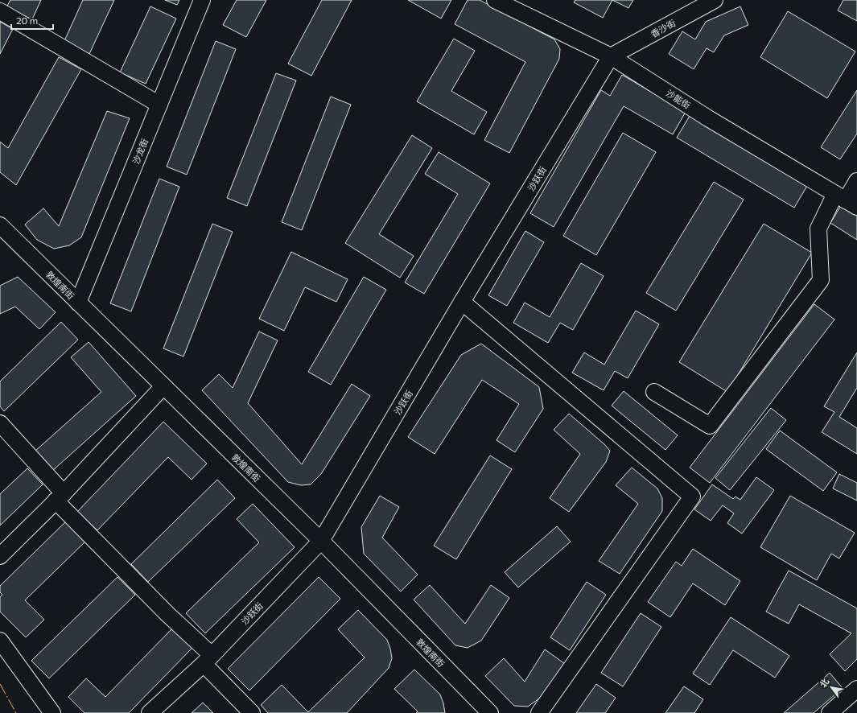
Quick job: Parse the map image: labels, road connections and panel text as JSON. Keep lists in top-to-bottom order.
{
  "streets": {
    "street": [
      "香沙街",
      "沙能街",
      "沙龙街",
      "沙跃街",
      "敦煌南街"
    ]
  },
  "crossings": [
    ["香沙街", "沙能街"],
    ["香沙街", "沙跃街"],
    ["沙能街", "沙跃街"],
    ["沙龙街", "敦煌南街"],
    ["沙跃街", "敦煌南街"]
  ],
  "scale_bar": "20 m",
  "north": "top left"
}
